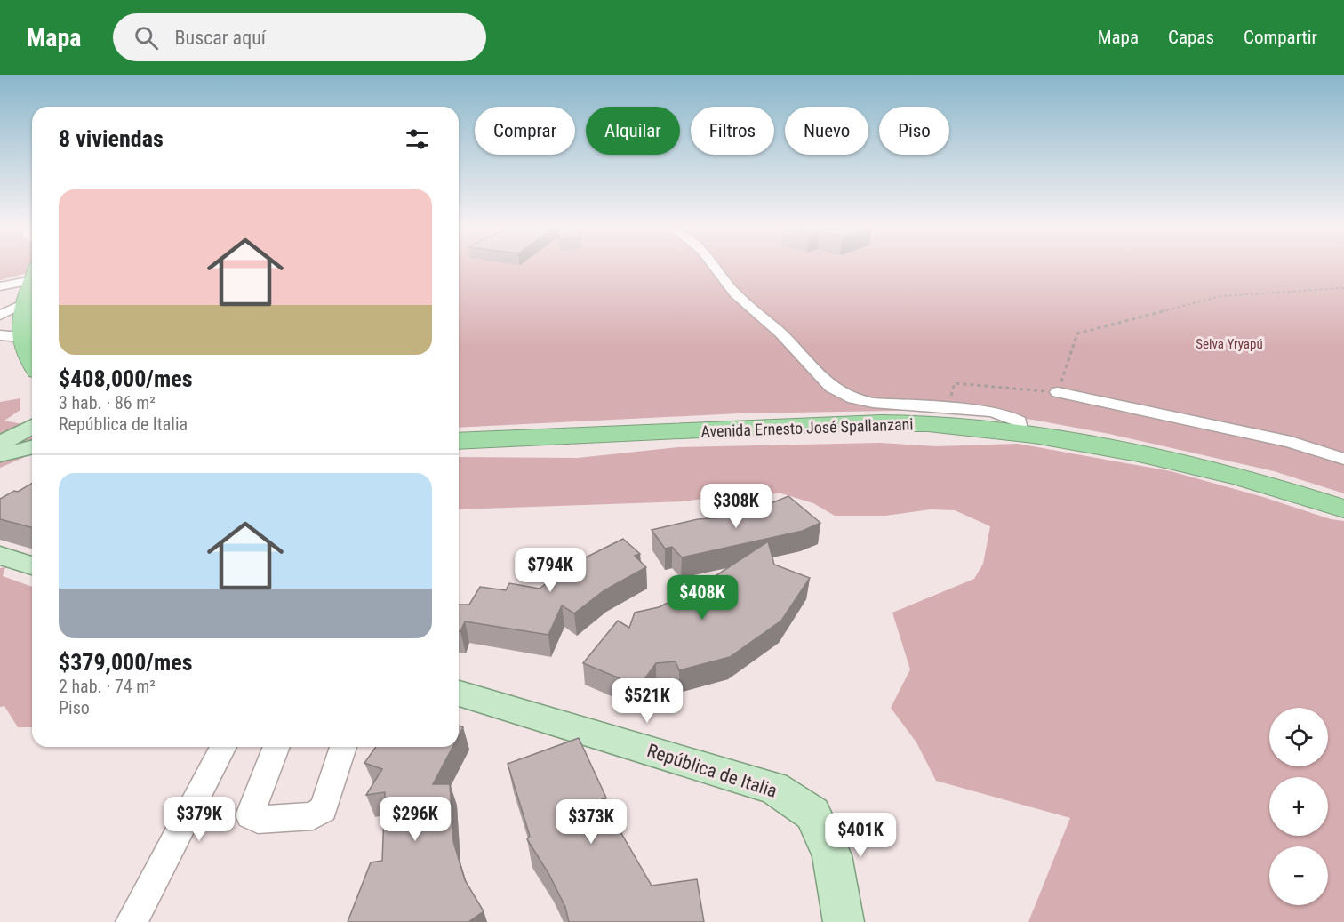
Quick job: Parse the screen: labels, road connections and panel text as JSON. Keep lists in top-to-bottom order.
{
  "streets": {
    "highway": ["Avenida Ernesto José Spallanzani"],
    "main road": ["República de Italia"]
  },
  "parks": ["Selva Yryapú"],
  "page": {
    "header": "Mapa",
    "search": "Buscar aquí",
    "nav": ["Mapa", "Capas", "Compartir"],
    "chip": [
      "Comprar",
      "Alquilar",
      "Filtros",
      "Nuevo",
      "Piso"
    ],
    "heading": "8 viviendas",
    "list": [
      {
        "name": "$408,000/mes",
        "note": "3 hab. · 86 m² · República de Italia"
      },
      {
        "name": "$379,000/mes",
        "note": "2 hab. · 74 m² · Piso"
      }
    ],
    "price": [
      "$308K",
      "$794K",
      "$408K",
      "$521K",
      "$379K",
      "$296K",
      "$373K",
      "$401K"
    ],
    "map_buttons": ["+", "−"]
  }
}
